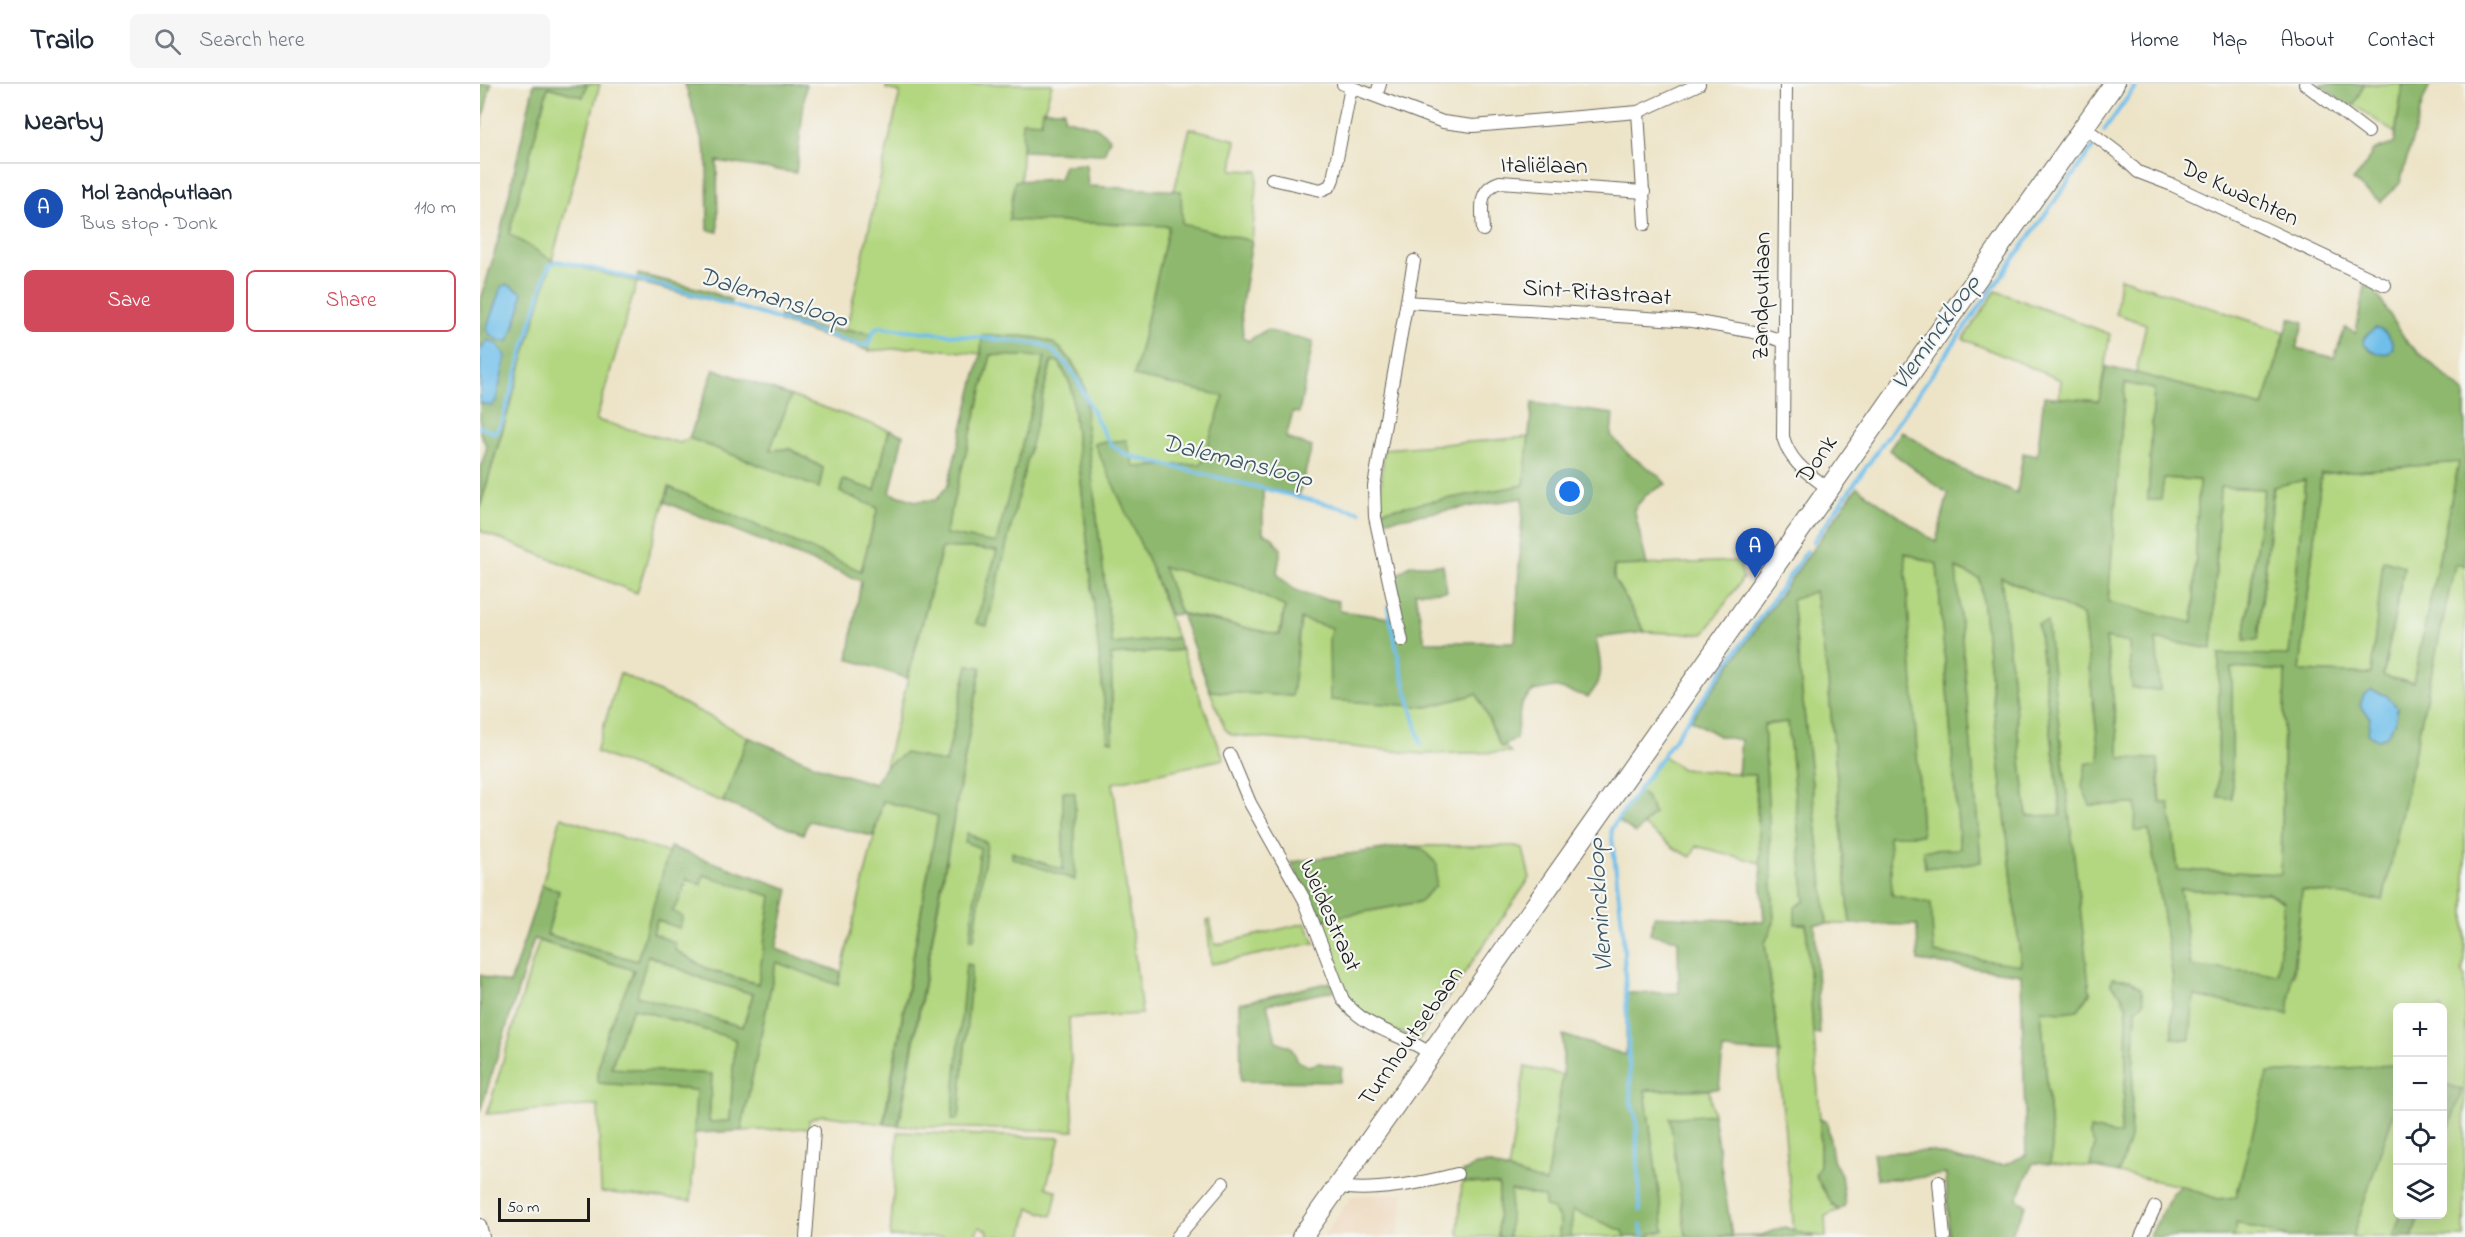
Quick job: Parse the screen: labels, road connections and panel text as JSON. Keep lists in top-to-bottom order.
{
  "streets": {
    "main road": ["Donk", "Turnhoutsebaan"],
    "street": [
      "Italiëlaan",
      "De Kwachten",
      "Sint-Ritastraat",
      "Zandputlaan",
      "Weidestraat"
    ]
  },
  "crossings": [
    ["De Kwachten", "Donk"],
    ["Sint-Ritastraat", "Zandputlaan"],
    ["Zandputlaan", "Donk"],
    ["Donk", "Turnhoutsebaan"],
    ["Weidestraat", "Turnhoutsebaan"]
  ],
  "water": ["Dalemansloop", "Vleminckloop"],
  "scale_bar": "50 m",
  "page": {
    "header": "Trailo",
    "search": "Search here",
    "nav": [
      "Home",
      "Map",
      "About",
      "Contact"
    ],
    "heading": "Nearby",
    "list": [
      {
        "mark": "A",
        "name": "Mol Zandputlaan",
        "note": "Bus stop · Donk",
        "value": "110 m"
      }
    ],
    "buttons": ["Save", "Share"],
    "pins": "A",
    "map_buttons": ["+", "−"],
    "scale": "50 m"
  }
}
